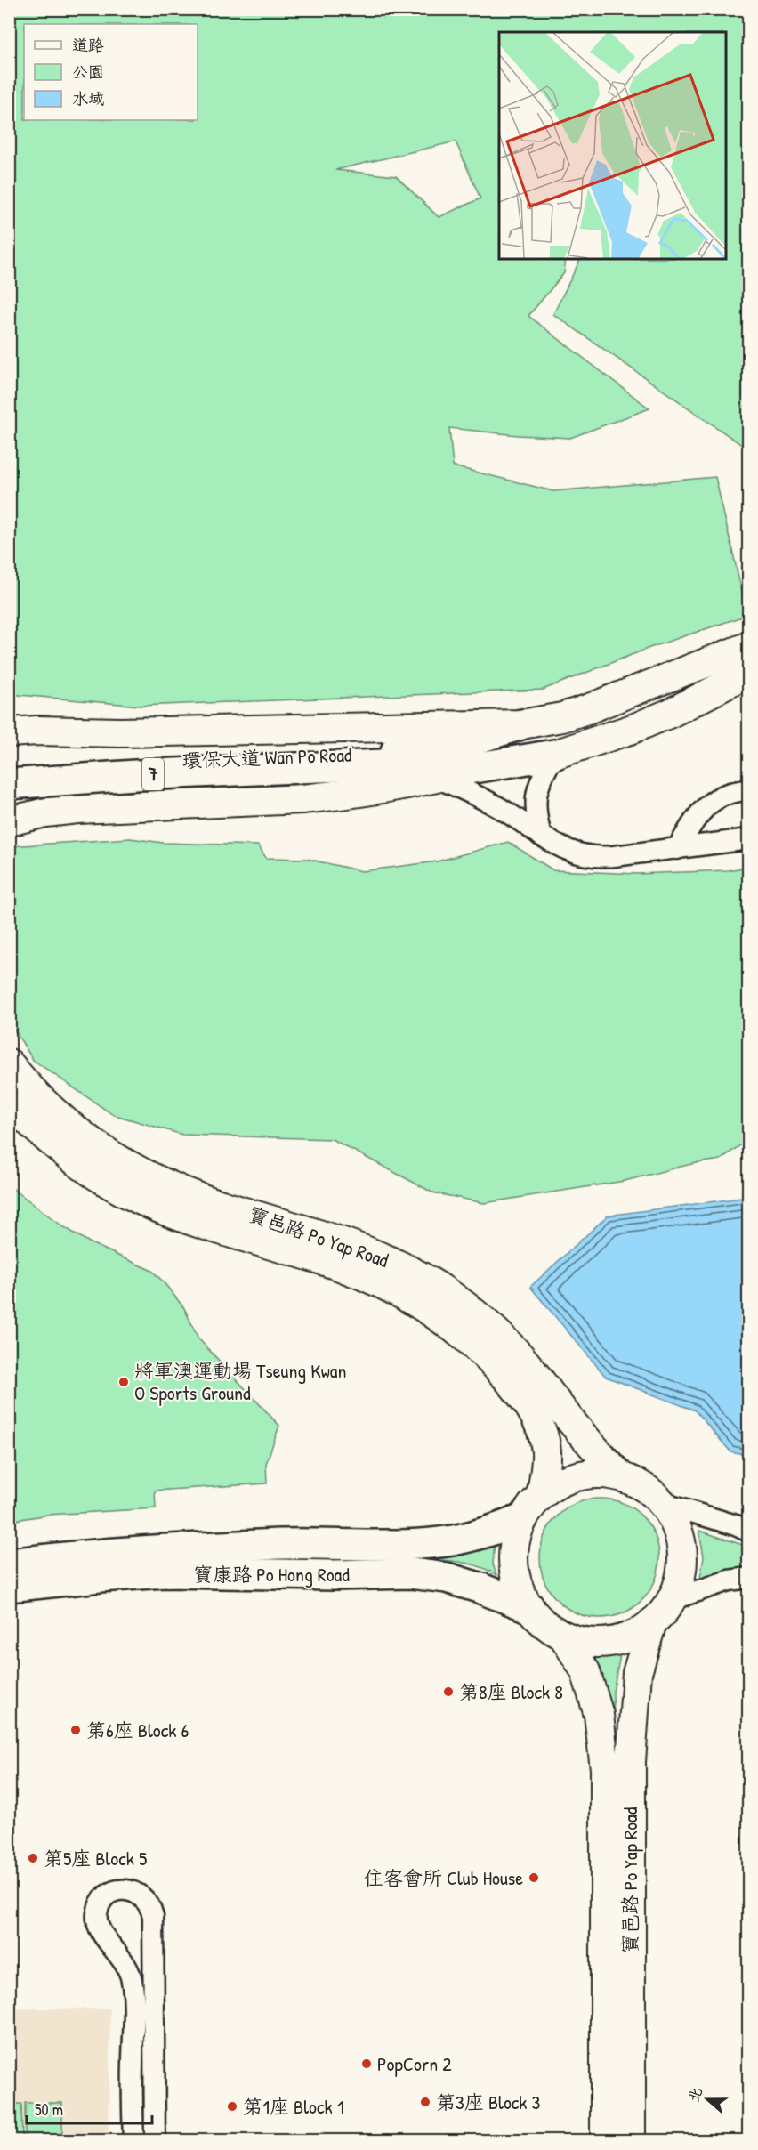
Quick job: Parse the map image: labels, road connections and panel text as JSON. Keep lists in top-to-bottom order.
{
  "streets": {
    "main road": [
      "環保大道 Wan Po Road",
      "7",
      "寶邑路 Po Yap Road",
      "寶康路 Po Hong Road"
    ]
  },
  "crossings": [
    ["寶邑路 Po Yap Road", "寶康路 Po Hong Road"]
  ],
  "places": [
    "將軍澳運動場 Tseung Kwan O Sports Ground",
    "第8座 Block 8",
    "第6座 Block 6",
    "第5座 Block 5",
    "住客會所 Club House",
    "PopCorn 2",
    "第3座 Block 3",
    "第1座 Block 1"
  ],
  "legend": ["道路", "公園", "水域"],
  "scale_bar": "50 m",
  "north": "left"
}
